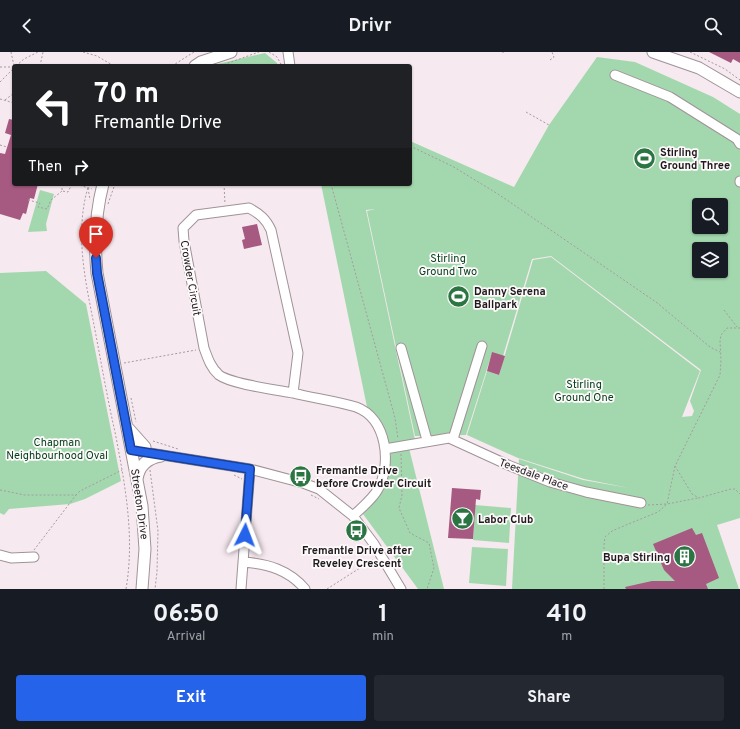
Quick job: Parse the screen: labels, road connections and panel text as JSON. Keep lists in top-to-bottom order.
{
  "streets": {
    "main road": ["Streeton Drive"],
    "street": ["Crowder Circuit", "Teesdale Place"]
  },
  "crossings": [
    ["Crowder Circuit", "Teesdale Place"]
  ],
  "parks": ["Stirling Ground Two", "Stirling Ground One", "Chapman Neighbourhood Oval"],
  "places": {
    "sports": ["Stirling Ground Three", "Danny Serena Ballpark"],
    "bus stop": ["Fremantle Drive before Crowder Circuit", "Fremantle Drive after Reveley Crescent"],
    "bar": ["Labor Club"],
    "building": ["Bupa Stirling"]
  },
  "page": {
    "header": "Drivr",
    "turn": ["70 m", "Fremantle Drive"],
    "then": "Then",
    "eta": [
      "06:50",
      "Arrival",
      "1",
      "min",
      "410",
      "m"
    ],
    "buttons": ["Exit", "Share"]
  }
}
